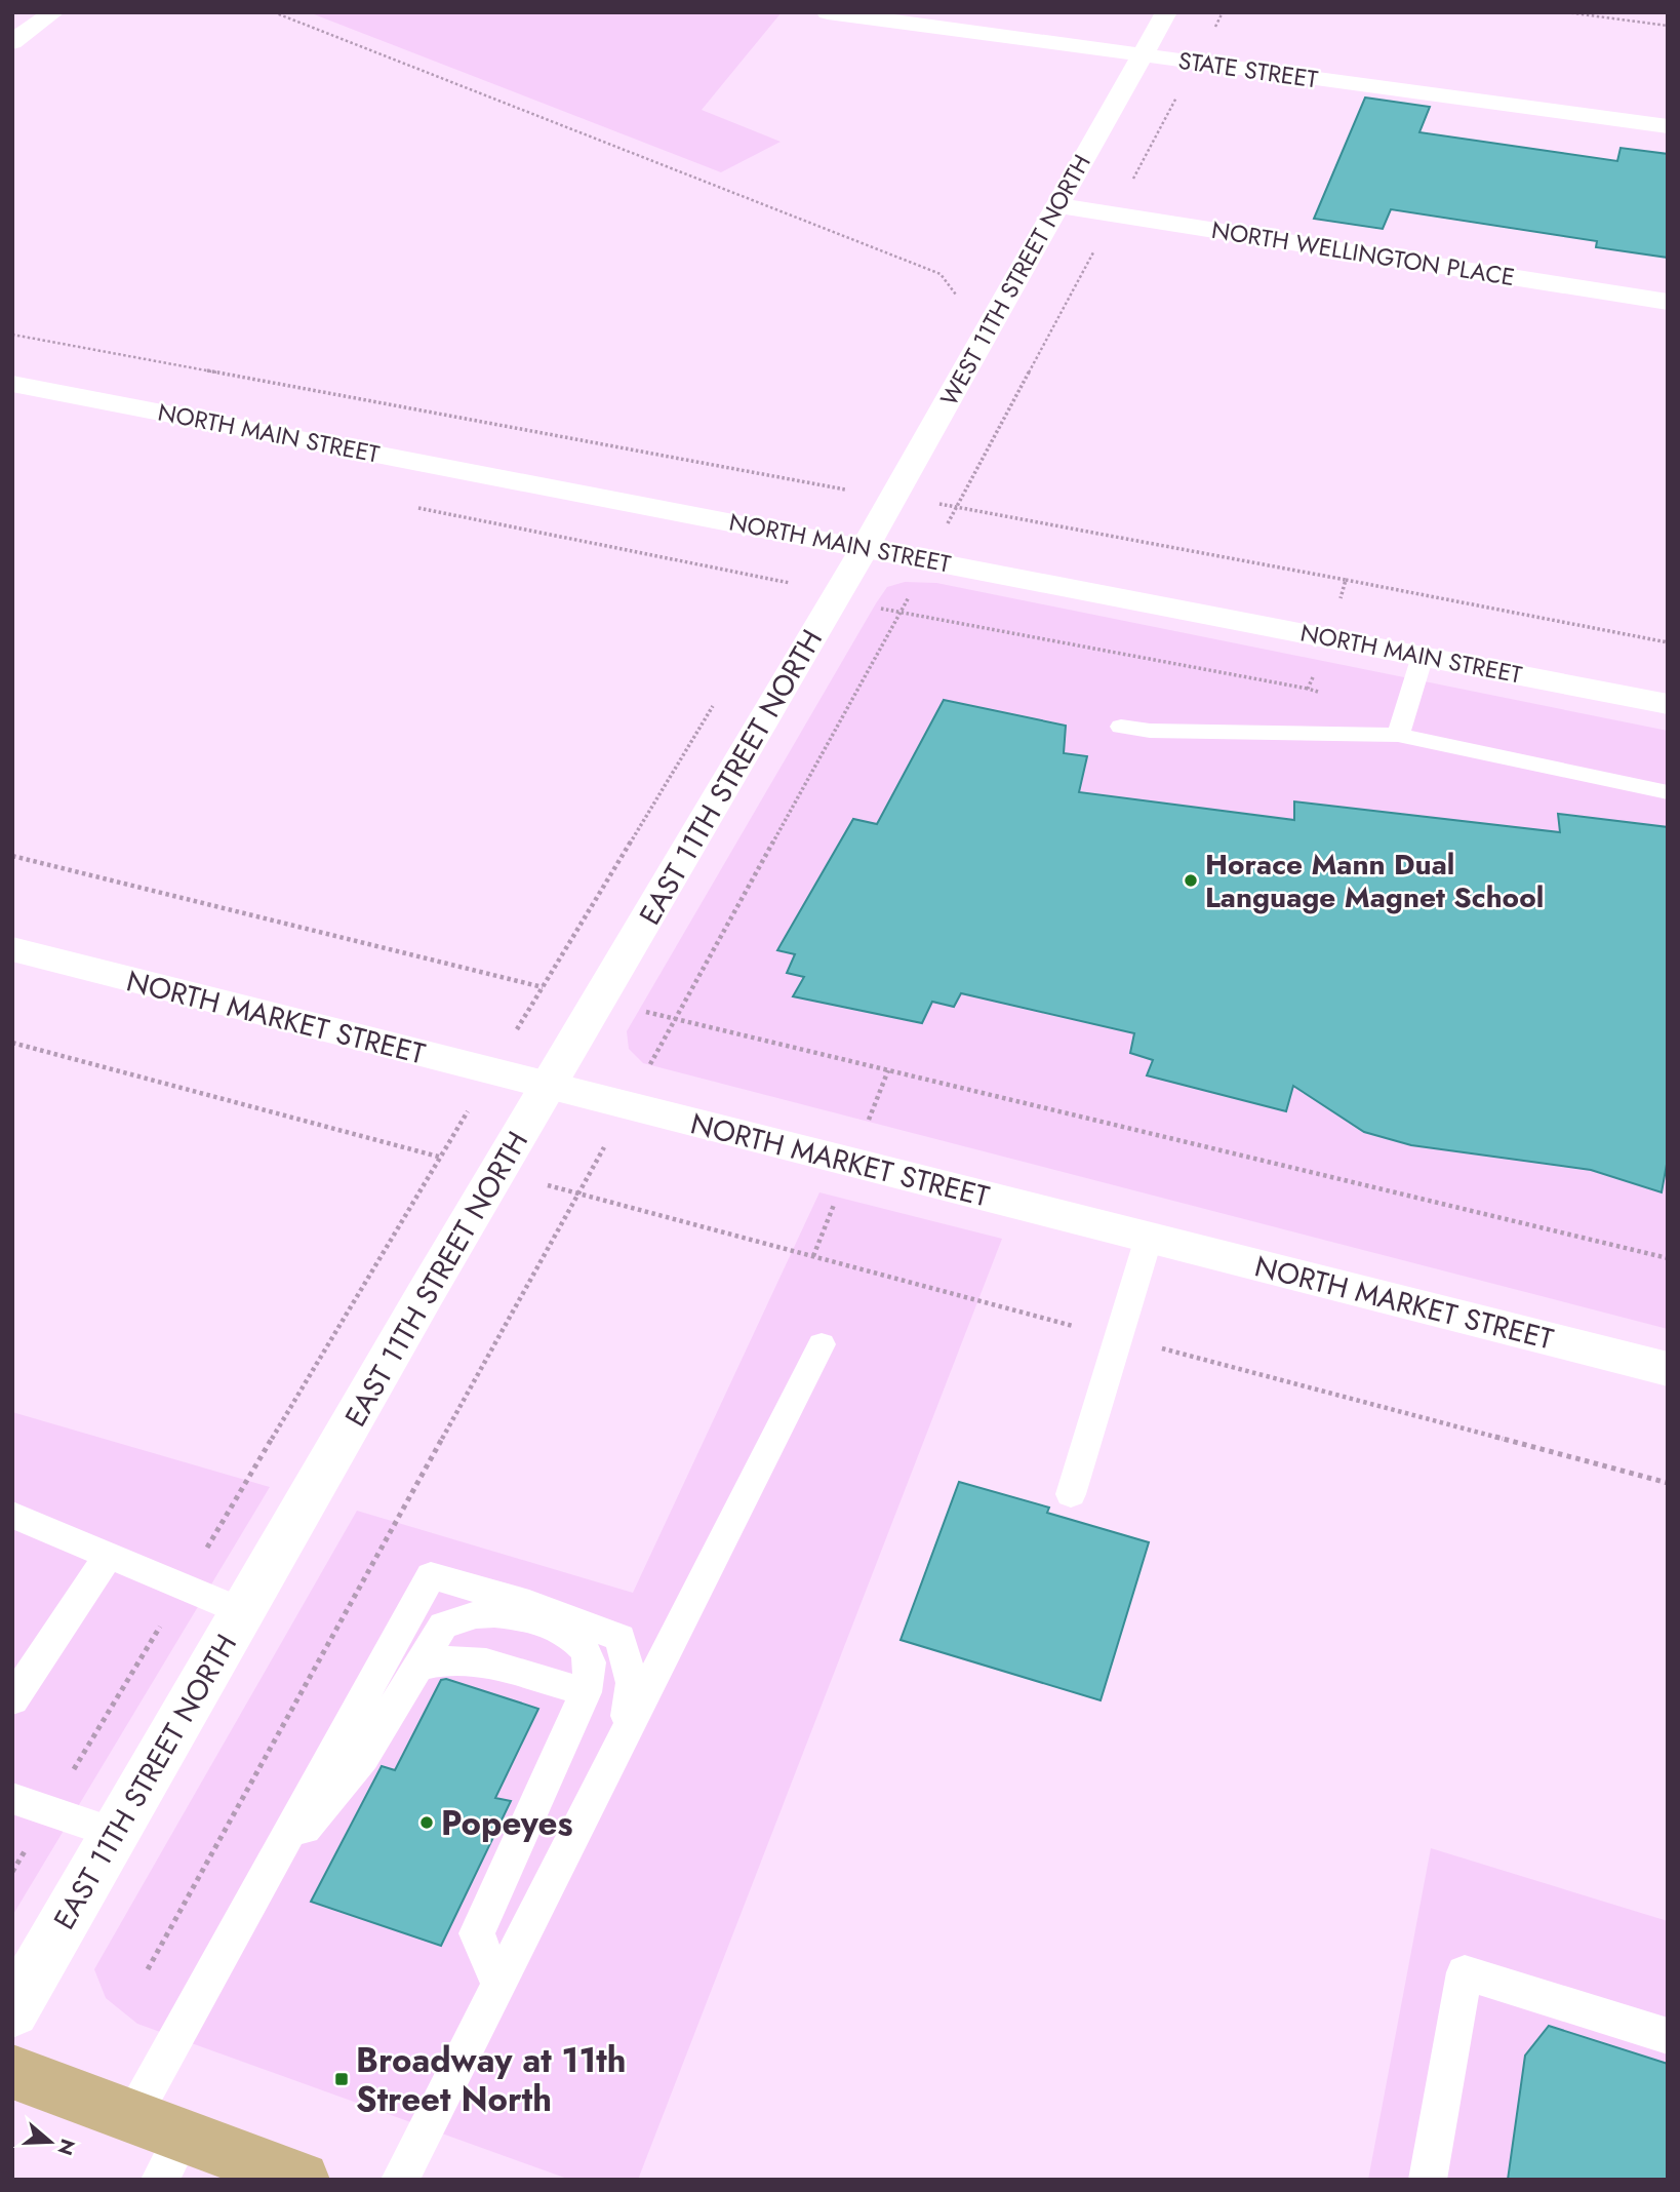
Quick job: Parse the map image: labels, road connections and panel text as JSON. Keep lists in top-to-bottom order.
{
  "streets": {
    "street": [
      "STATE STREET",
      "NORTH WELLINGTON PLACE",
      "WEST 11TH STREET NORTH",
      "NORTH MAIN STREET",
      "EAST 11TH STREET NORTH",
      "NORTH MARKET STREET"
    ]
  },
  "crossings": [
    ["STATE STREET", "WEST 11TH STREET NORTH"],
    ["NORTH WELLINGTON PLACE", "WEST 11TH STREET NORTH"],
    ["WEST 11TH STREET NORTH", "NORTH MAIN STREET"],
    ["WEST 11TH STREET NORTH", "EAST 11TH STREET NORTH"],
    ["NORTH MAIN STREET", "EAST 11TH STREET NORTH"],
    ["EAST 11TH STREET NORTH", "NORTH MARKET STREET"]
  ],
  "places": {
    "other": ["Horace Mann Dual Language Magnet School", "Popeyes"],
    "transit": ["Broadway at 11th Street North"]
  },
  "north": "right"
}
